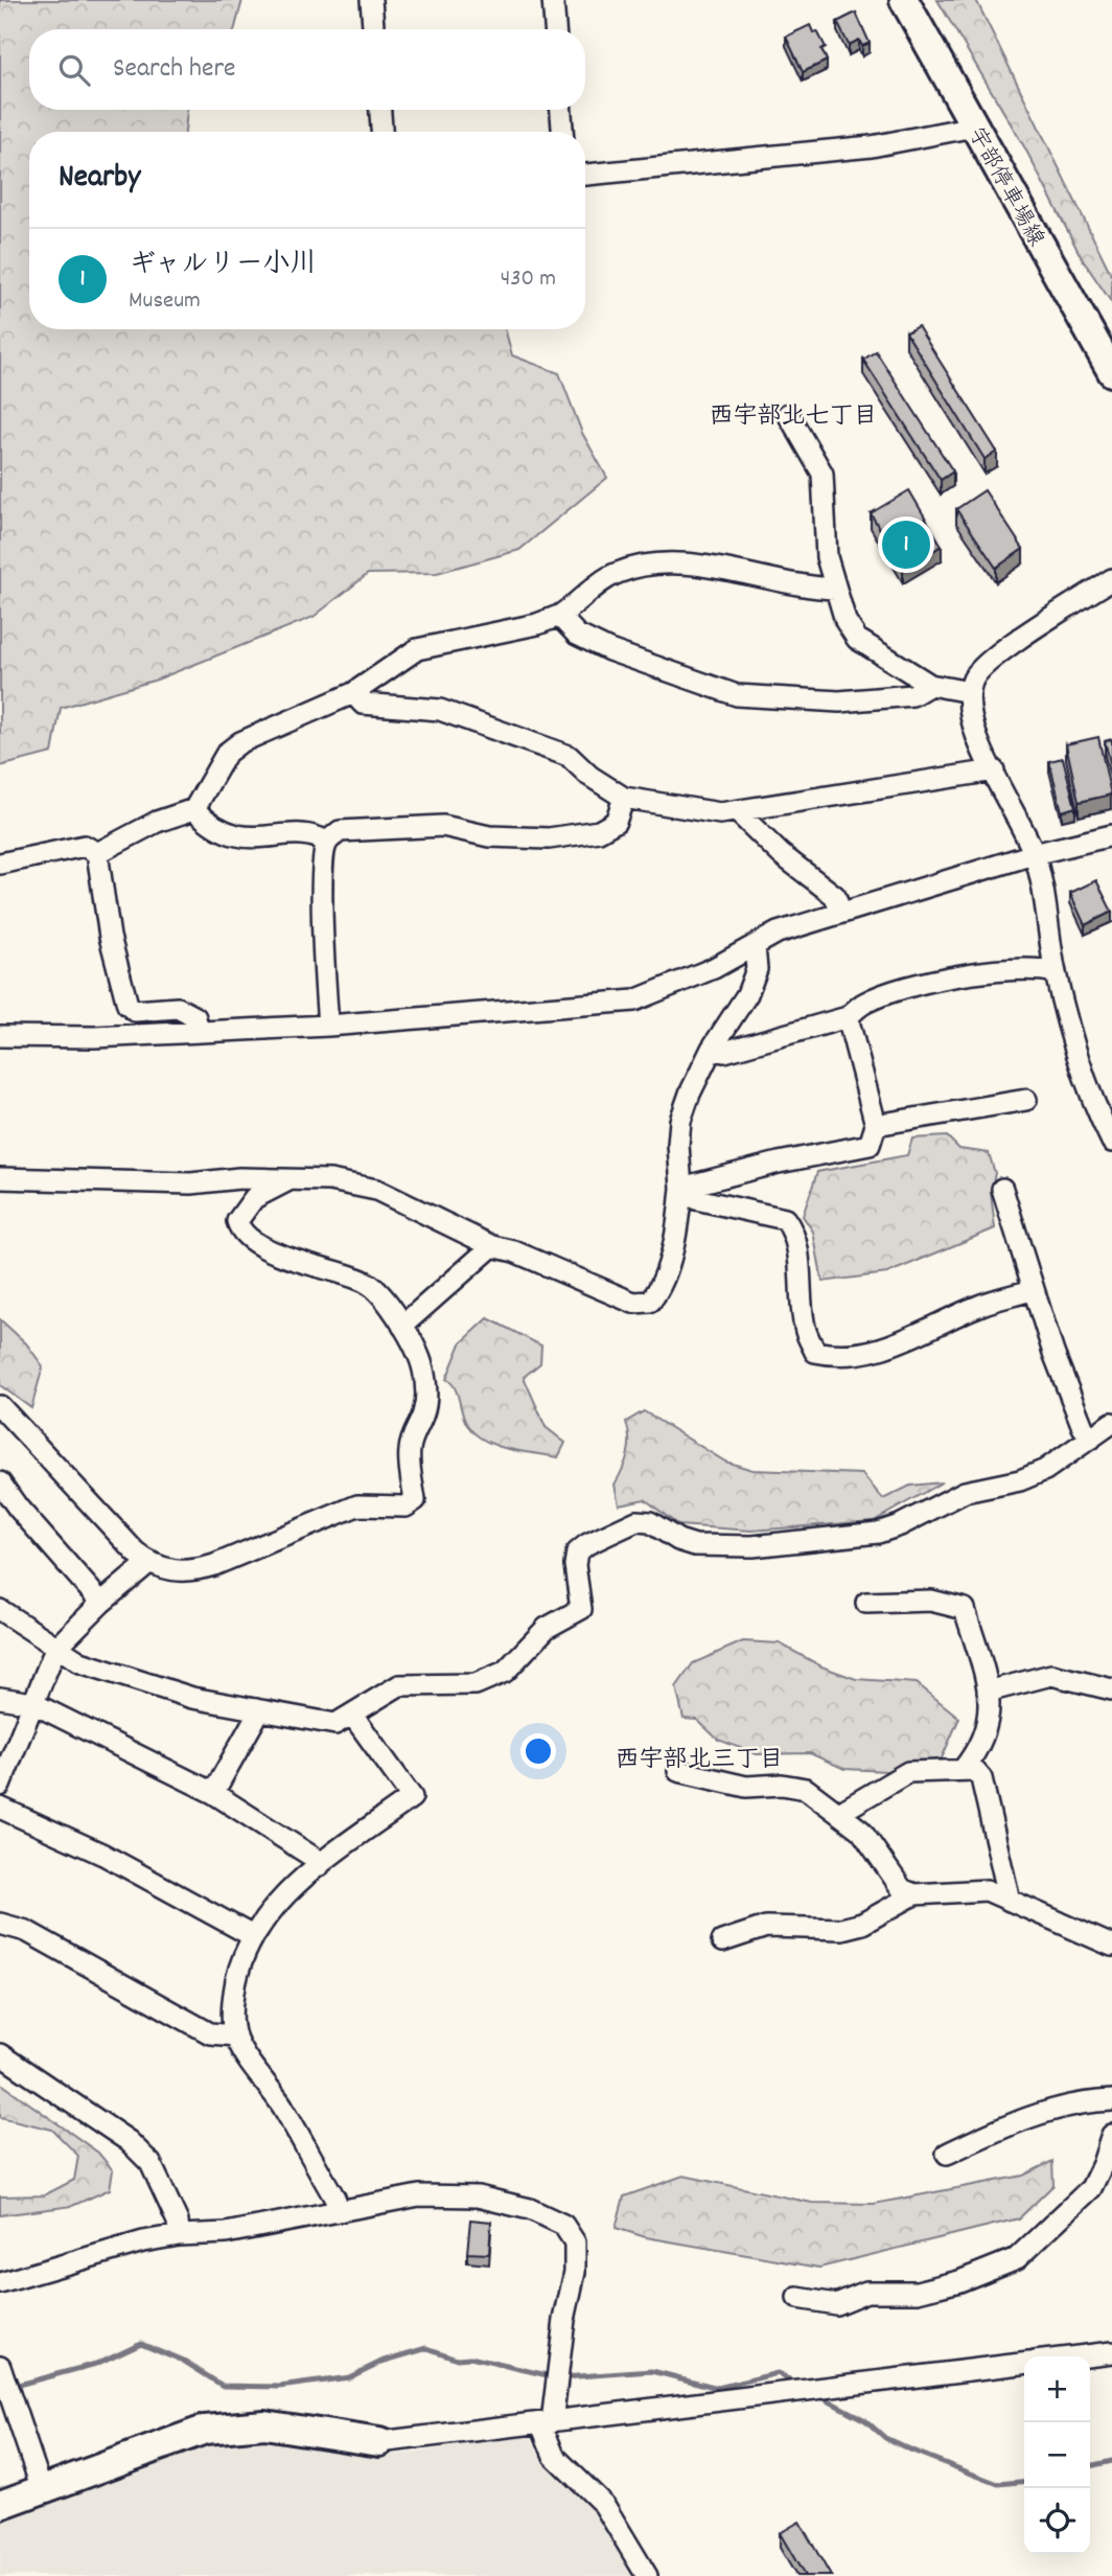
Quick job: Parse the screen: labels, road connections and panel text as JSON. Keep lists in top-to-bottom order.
{
  "streets": {
    "main road": ["宇部停車場線"]
  },
  "districts": ["西宇部北七丁目", "西宇部北三丁目"],
  "page": {
    "search": "Search here",
    "heading": "Nearby",
    "list": [
      {
        "mark": "1",
        "name": "ギャルリー小川",
        "note": "Museum",
        "value": "430 m"
      }
    ],
    "pins": "1",
    "map_buttons": ["+", "−"]
  }
}
